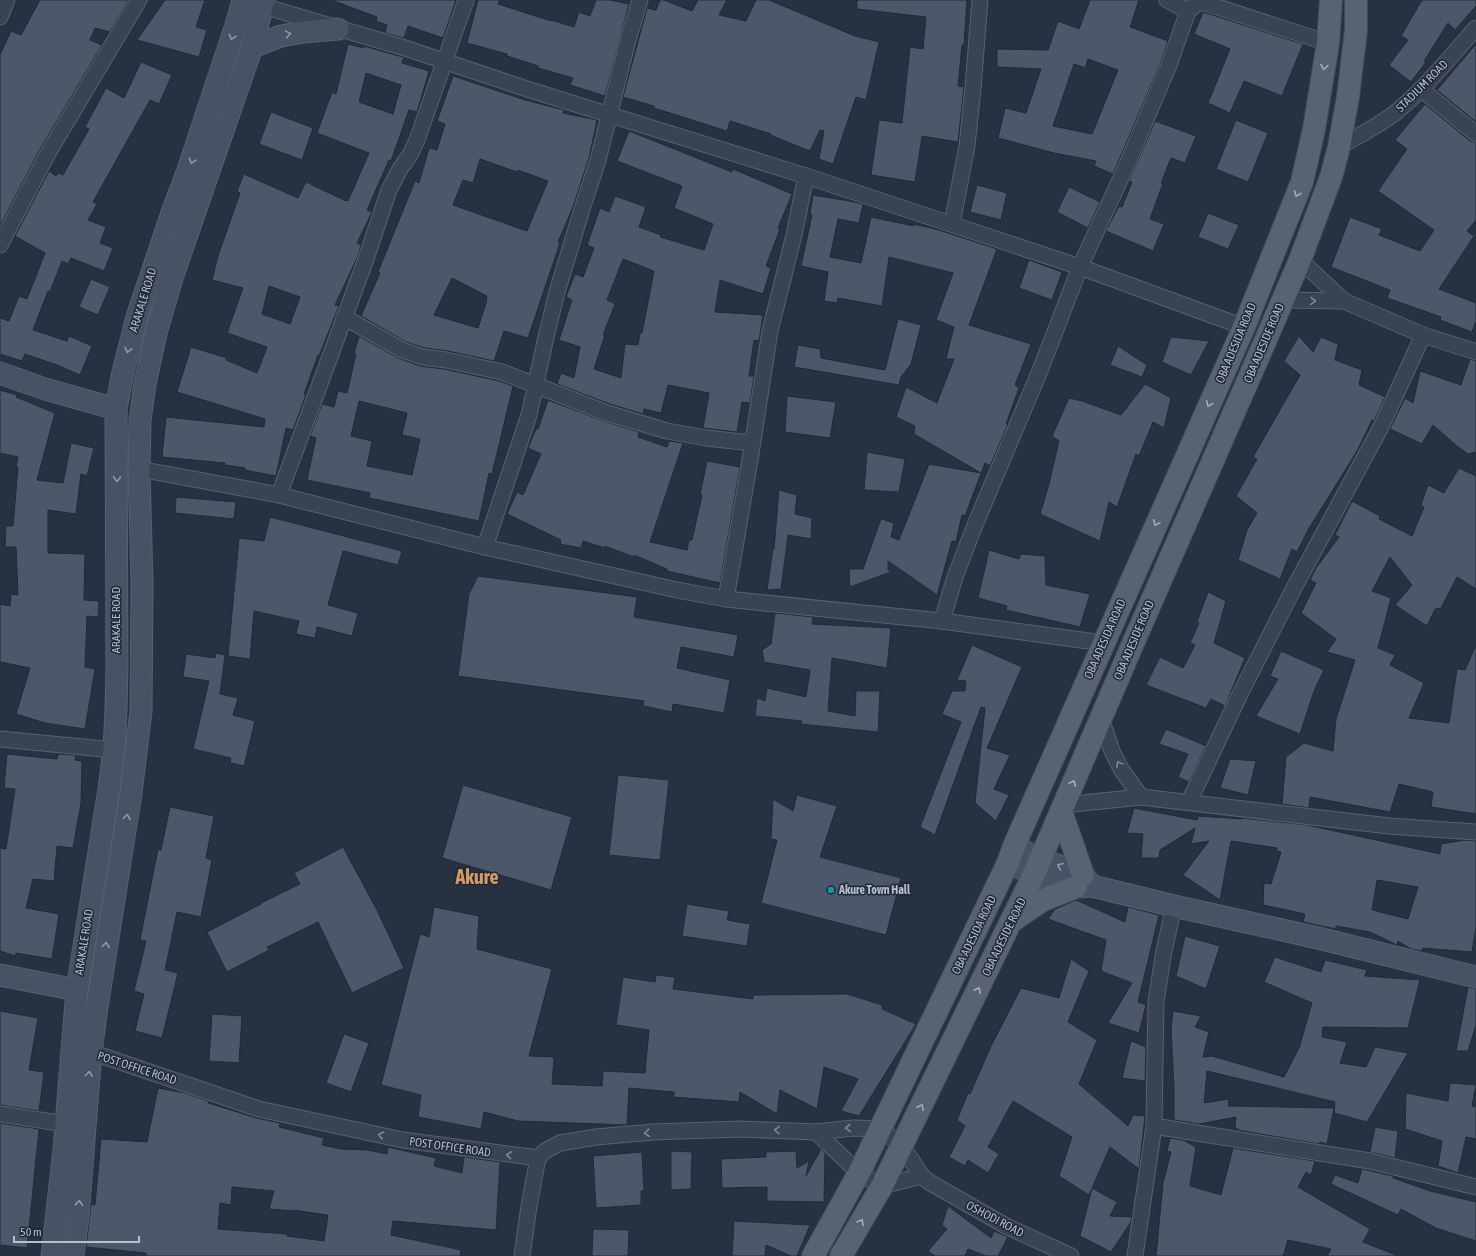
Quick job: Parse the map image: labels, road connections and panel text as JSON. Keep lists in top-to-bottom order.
{
  "streets": {
    "main road": ["ARAKALE ROAD", "OBA ADESIDA ROAD", "OBA ADESIDE ROAD"],
    "street": ["STADIUM ROAD", "POST OFFICE ROAD", "OSHODI ROAD"]
  },
  "crossings": [
    ["STADIUM ROAD", "OBA ADESIDE ROAD"],
    ["ARAKALE ROAD", "POST OFFICE ROAD"]
  ],
  "one_way": ["OBA ADESIDA ROAD", "POST OFFICE ROAD"],
  "districts": ["Akure"],
  "places": ["Akure Town Hall"],
  "scale_bar": "50 m"
}
